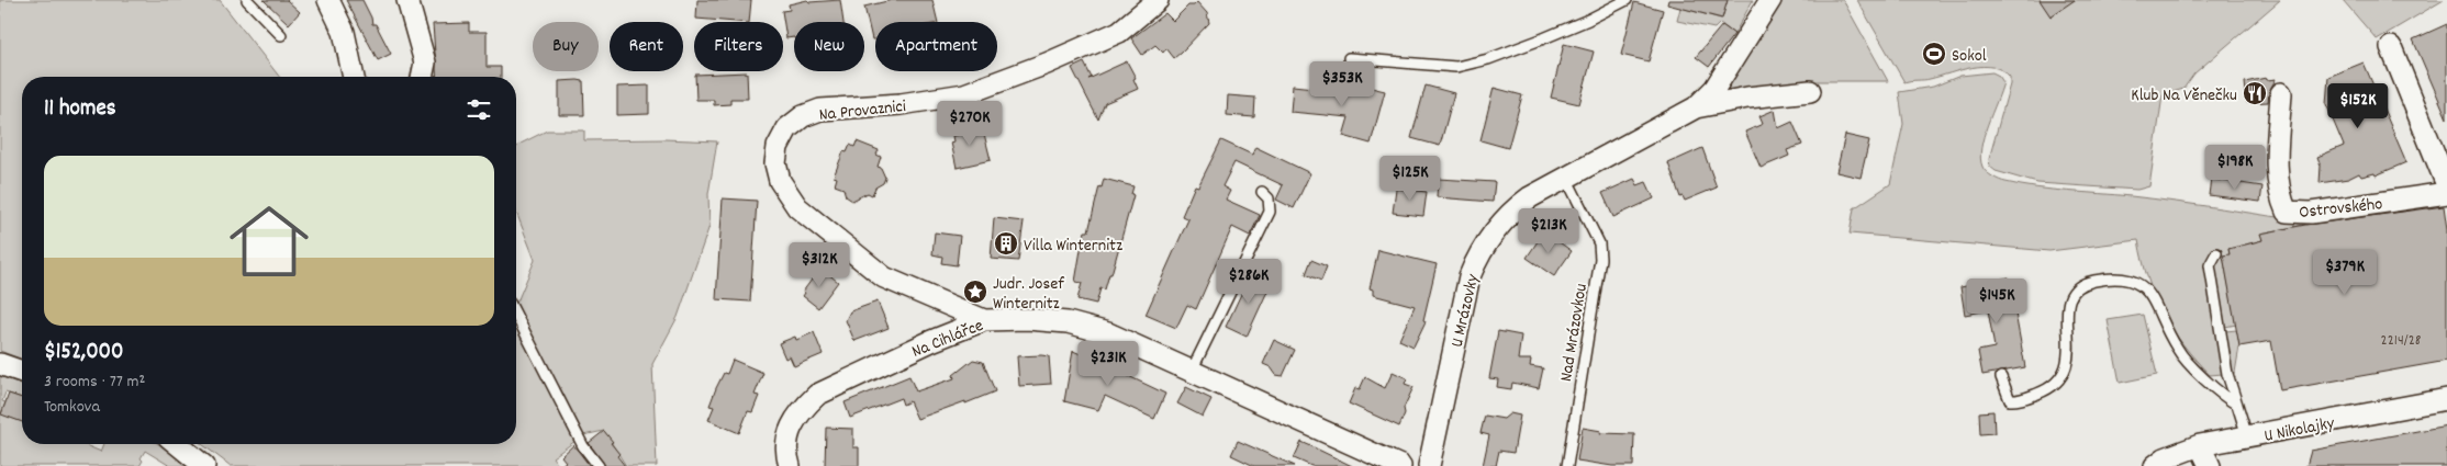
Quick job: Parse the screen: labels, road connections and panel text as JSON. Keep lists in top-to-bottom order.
{
  "streets": {
    "street": [
      "Na Provaznici",
      "Ostrovského",
      "U Mrázovky",
      "Na Cihlářce",
      "U Nikolajky"
    ],
    "lane": ["Nad Mrázovkou"]
  },
  "crossings": [
    ["Na Provaznici", "Na Cihlářce"],
    ["U Mrázovky", "Nad Mrázovkou"]
  ],
  "places": {
    "sports": ["Sokol"],
    "restaurant": ["Klub Na Věnečku"],
    "building": ["Villa Winternitz"],
    "place": ["Judr. Josef Winternitz"]
  },
  "house_numbers": ["2214/28"],
  "page": {
    "chip": [
      "Buy",
      "Rent",
      "Filters",
      "New",
      "Apartment"
    ],
    "price": [
      "$353K",
      "$152K",
      "$270K",
      "$198K",
      "$125K",
      "$213K",
      "$312K",
      "$379K",
      "$286K",
      "$145K",
      "$231K"
    ],
    "heading": "11 homes",
    "list": [
      {
        "name": "$152,000",
        "note": "3 rooms · 77 m² · Tomkova"
      }
    ]
  }
}
